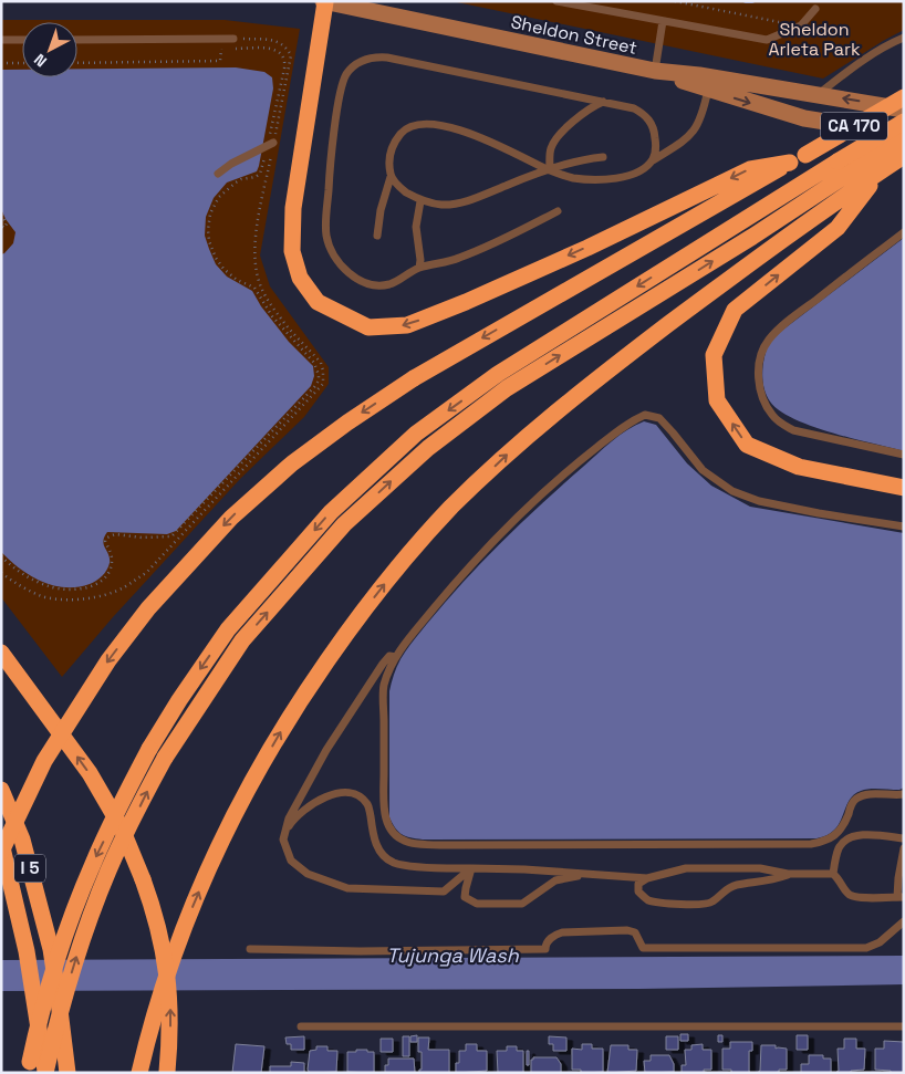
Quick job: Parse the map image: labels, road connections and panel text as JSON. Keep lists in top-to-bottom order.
{
  "streets": {
    "highway": ["CA 170", "I 5"],
    "main road": ["Sheldon Street"]
  },
  "water": ["Tujunga Wash"],
  "parks": ["Sheldon Arleta Park"],
  "north": "bottom left"
}
